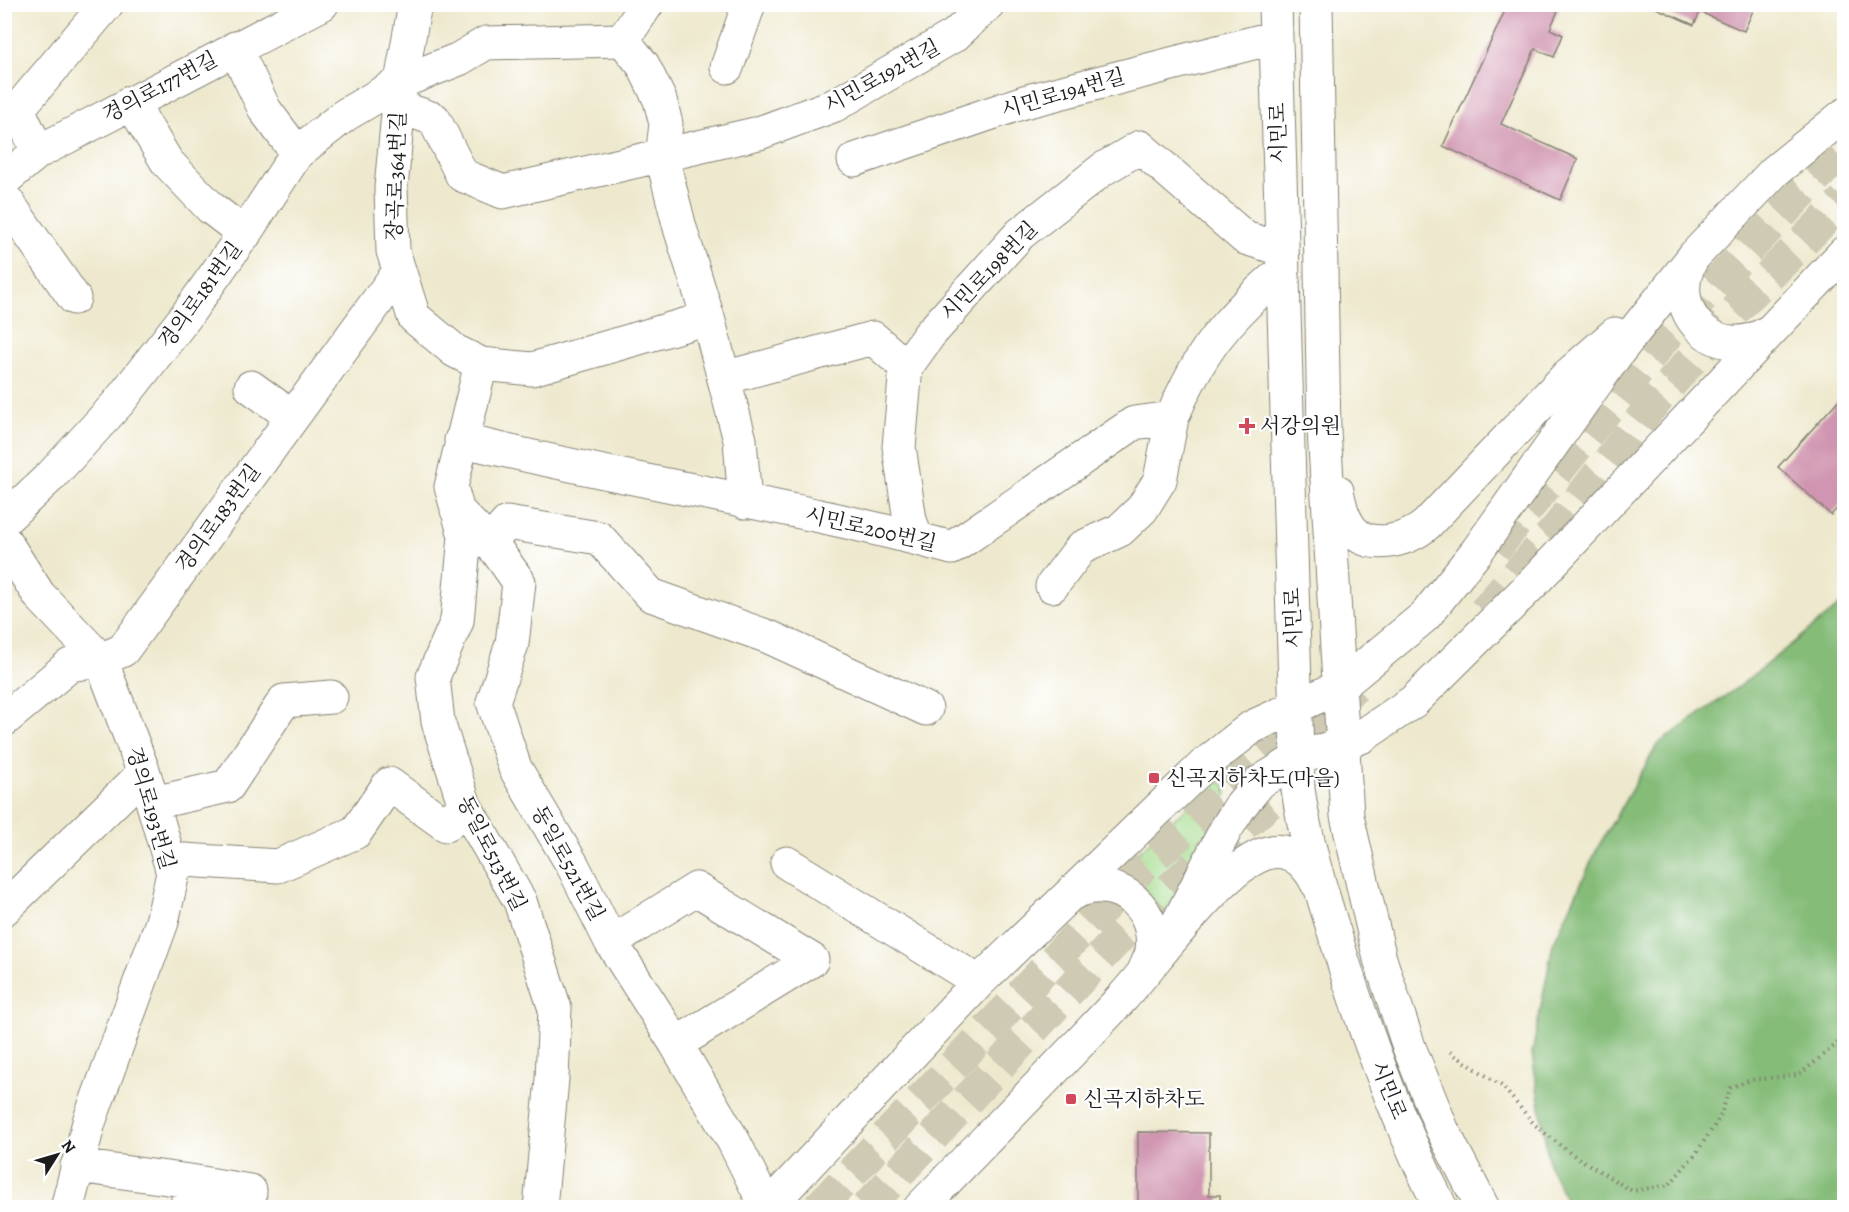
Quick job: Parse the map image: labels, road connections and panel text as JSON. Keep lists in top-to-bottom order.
{
  "streets": {
    "street": [
      "시민로192번길",
      "경의로177번길",
      "시민로194번길",
      "시민로",
      "장곡로364번길",
      "시민로198번길",
      "경의로181번길",
      "경의로183번길",
      "시민로200번길",
      "경의로193번길",
      "동일로513번길",
      "동일로521번길"
    ]
  },
  "crossings": [
    ["시민로192번길", "장곡로364번길"],
    ["시민로192번길", "경의로181번길"],
    ["시민로194번길", "시민로"],
    ["시민로", "시민로198번길"],
    ["장곡로364번길", "경의로181번길"],
    ["장곡로364번길", "경의로183번길"],
    ["장곡로364번길", "동일로513번길"],
    ["경의로183번길", "경의로193번길"],
    ["시민로200번길", "동일로513번길"],
    ["동일로513번길", "동일로521번길"]
  ],
  "places": {
    "health": ["서강의원"],
    "transit": ["신곡지하차도(마을)", "신곡지하차도"]
  },
  "north": "top right"
}
